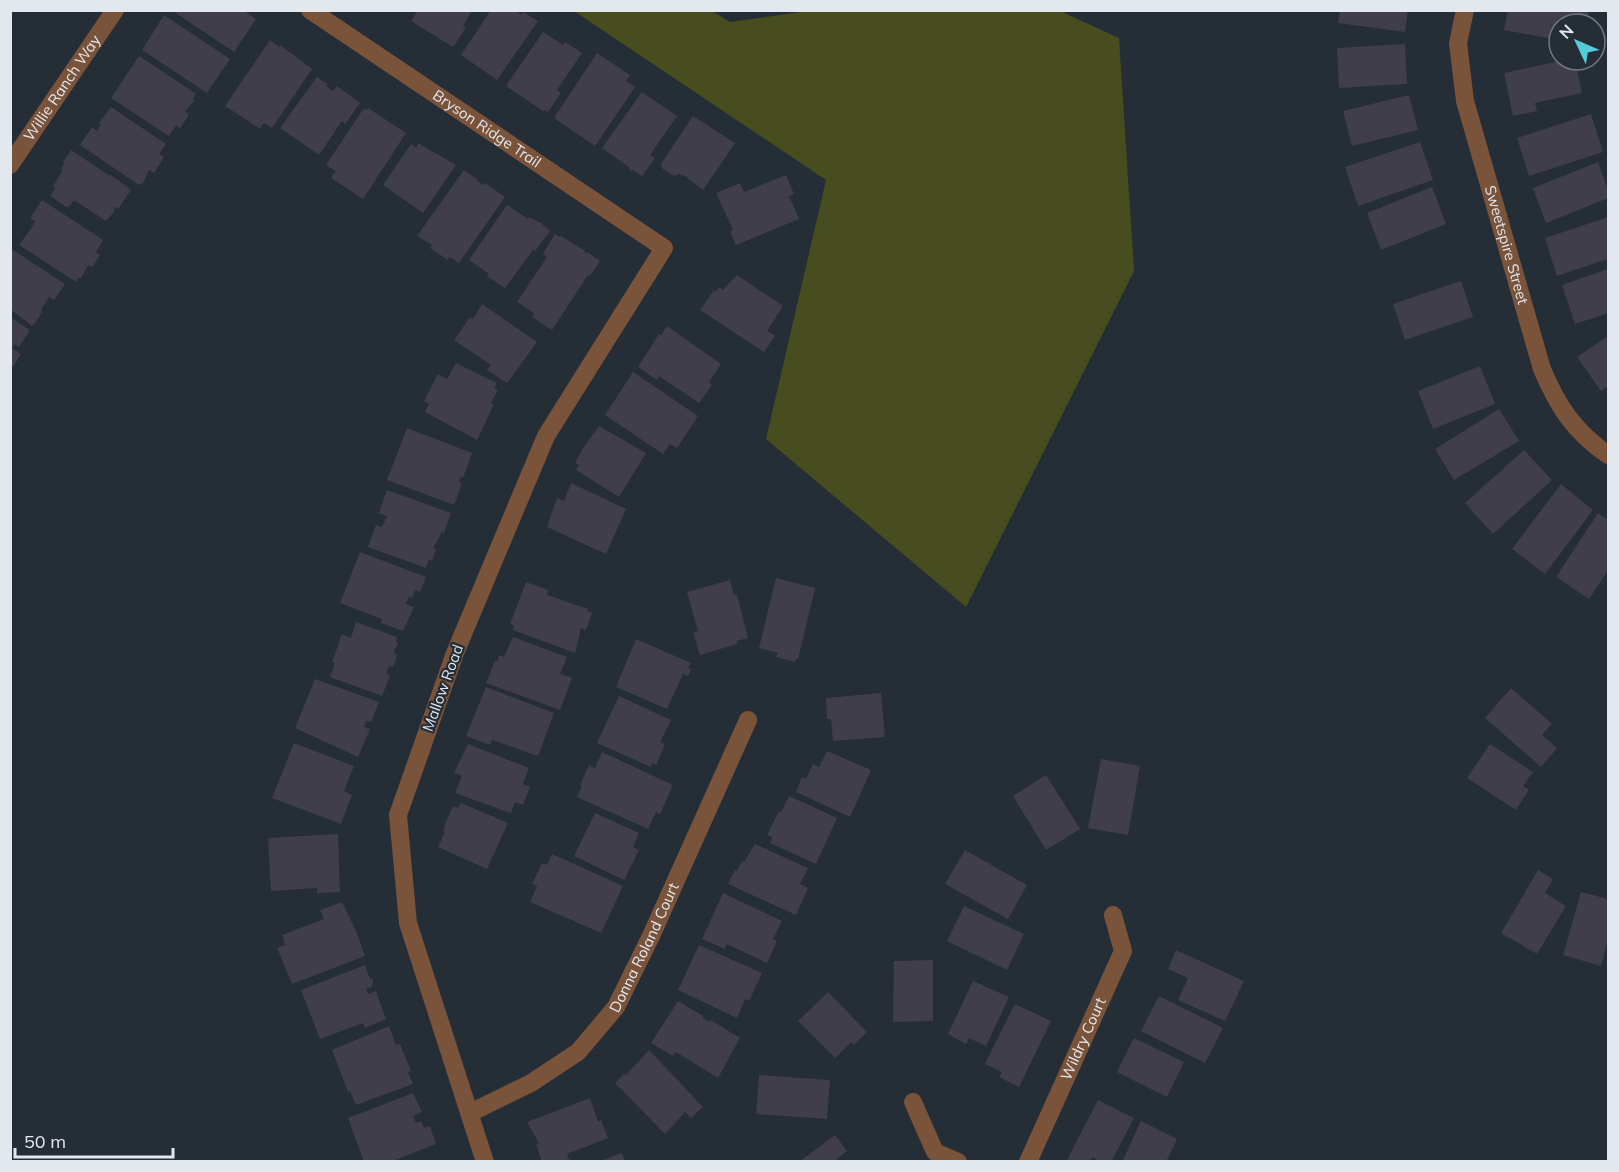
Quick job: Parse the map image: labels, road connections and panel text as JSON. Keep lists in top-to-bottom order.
{
  "streets": {
    "street": [
      "Willie Ranch Way",
      "Bryson Ridge Trail",
      "Sweetspire Street",
      "Mallow Road",
      "Donna Roland Court",
      "Wildry Court"
    ]
  },
  "crossings": [
    ["Bryson Ridge Trail", "Mallow Road"],
    ["Mallow Road", "Donna Roland Court"]
  ],
  "scale_bar": "50 m",
  "north": "top left"
}
